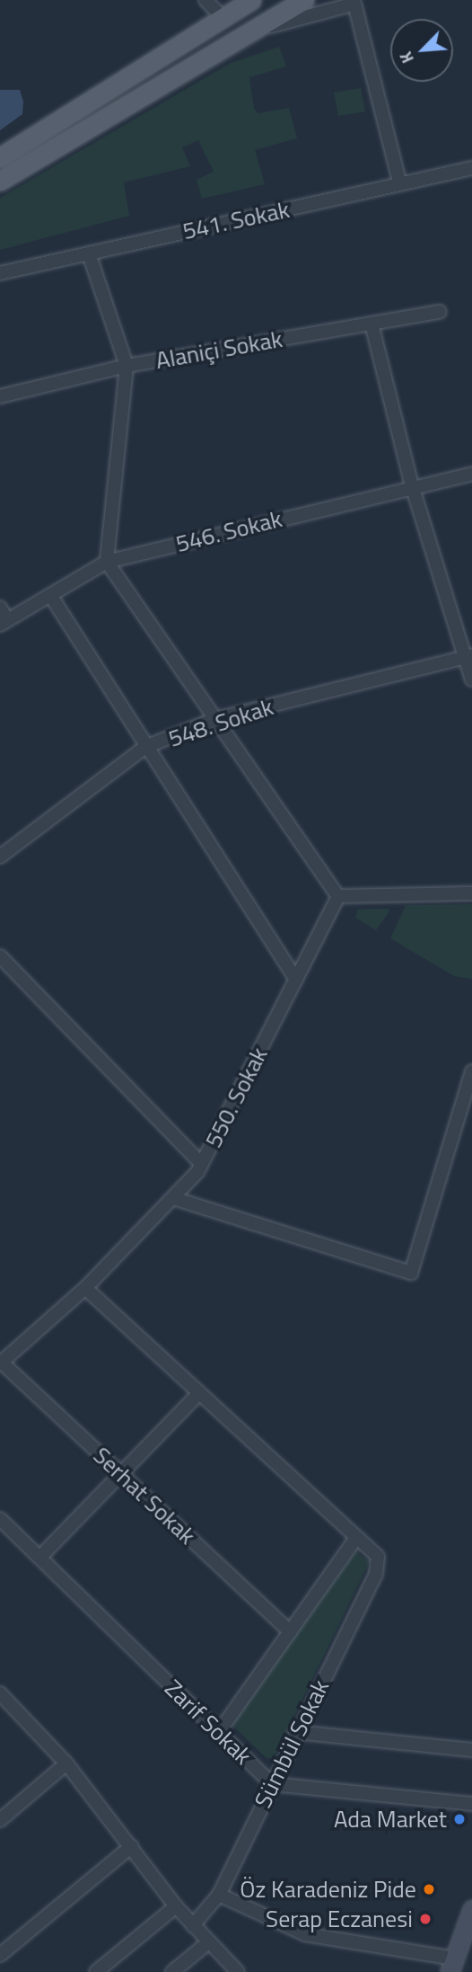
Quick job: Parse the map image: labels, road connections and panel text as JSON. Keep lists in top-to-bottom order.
{
  "streets": {
    "street": [
      "541. Sokak",
      "Alaniçi Sokak",
      "546. Sokak",
      "548. Sokak",
      "550. Sokak",
      "Serhat Sokak",
      "Zarif Sokak",
      "Sümbül Sokak"
    ]
  },
  "crossings": [
    ["550. Sokak", "Serhat Sokak"],
    ["Zarif Sokak", "Sümbül Sokak"]
  ],
  "places": ["Ada Market", "Öz Karadeniz Pide", "Serap Eczanesi"],
  "north": "bottom left"
}
